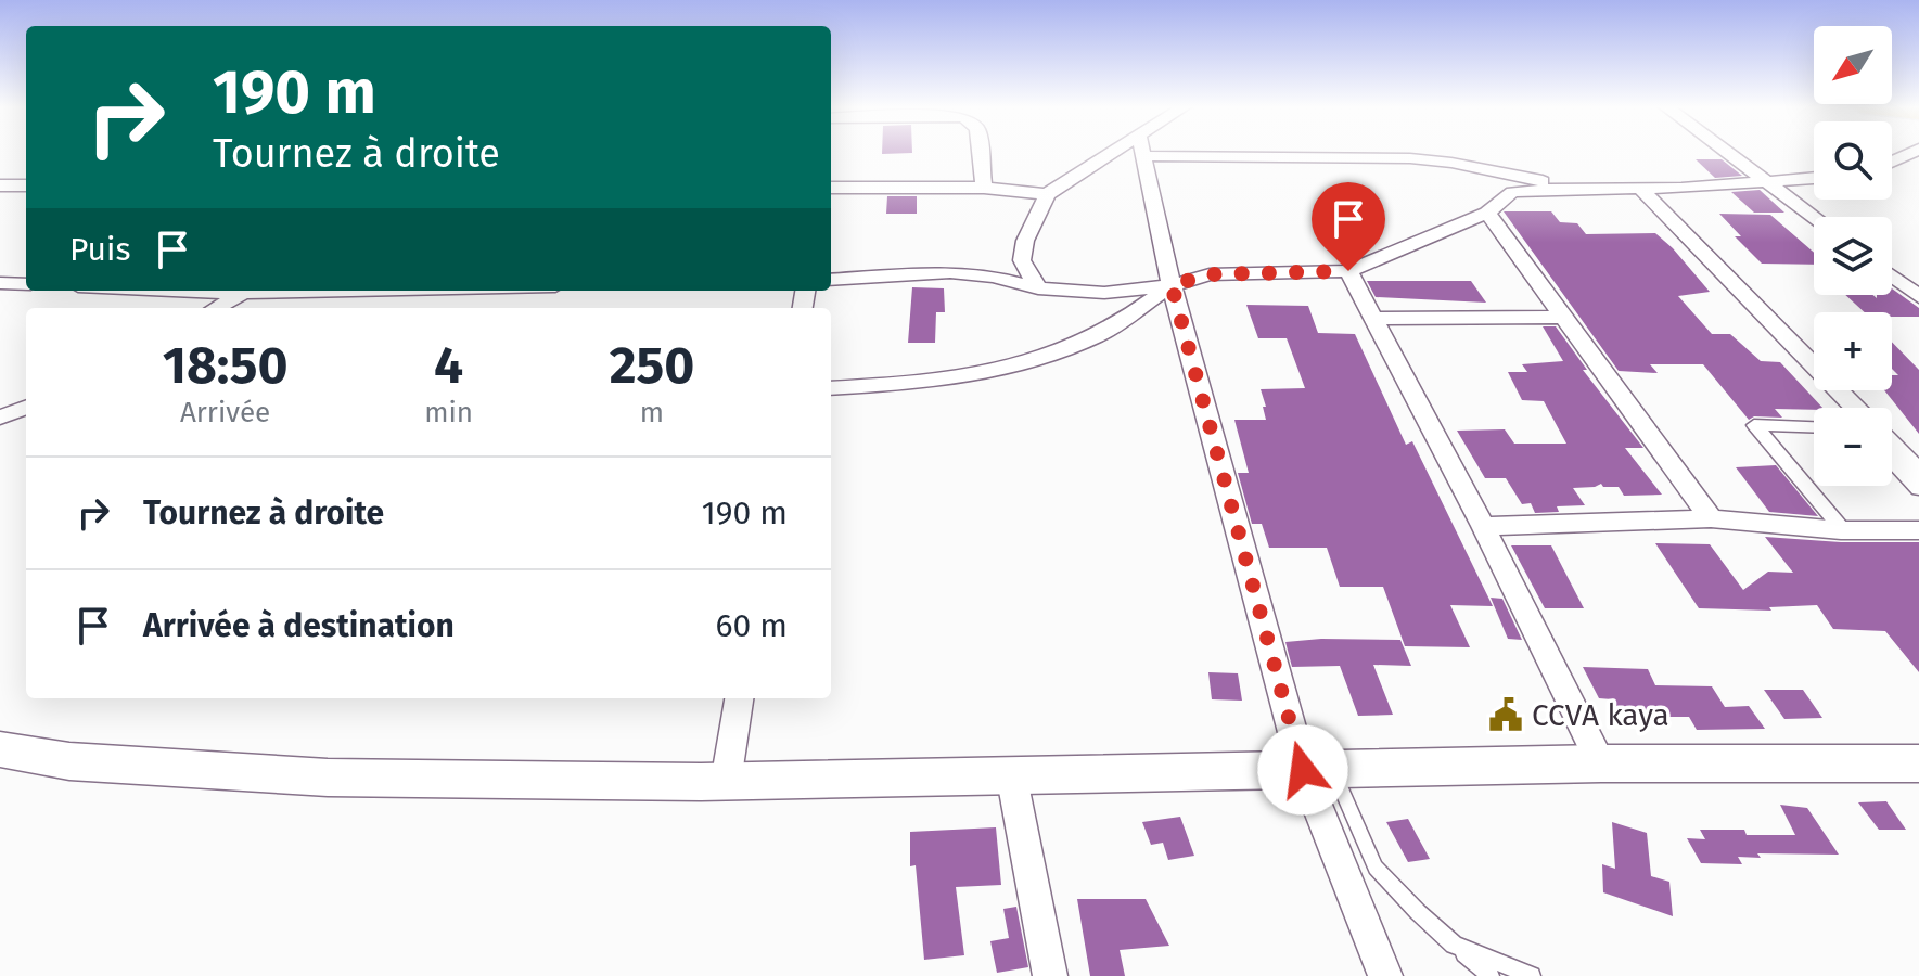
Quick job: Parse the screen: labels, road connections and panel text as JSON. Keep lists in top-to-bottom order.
{
  "places": {
    "public building": ["CCVA kaya"]
  },
  "north": "bottom left",
  "page": {
    "map_buttons": ["+", "−"],
    "turn": ["190 m", "Tournez à droite"],
    "then": "Puis",
    "eta": [
      "18:50",
      "Arrivée",
      "4",
      "min",
      "250",
      "m"
    ],
    "list": [
      {
        "name": "Tournez à droite",
        "value": "190 m"
      },
      {
        "name": "Arrivée à destination",
        "value": "60 m"
      }
    ]
  }
}
